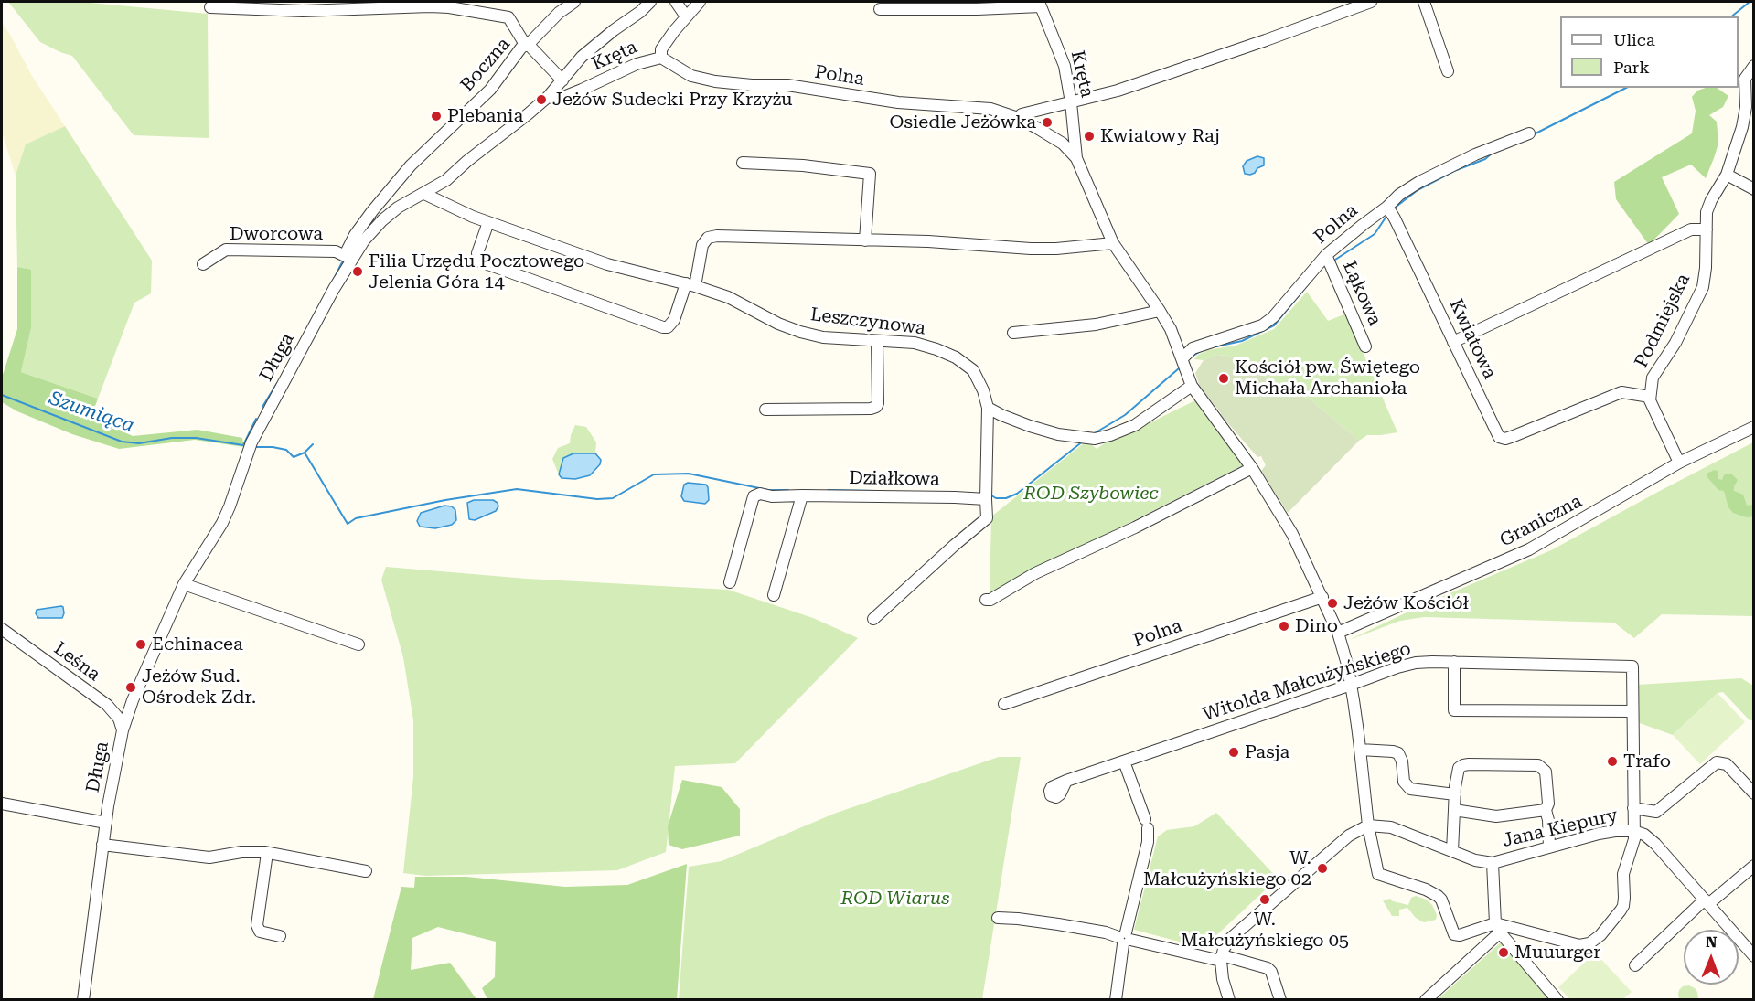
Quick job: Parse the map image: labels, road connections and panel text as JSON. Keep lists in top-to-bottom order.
{
  "streets": {
    "street": [
      "Kręta",
      "Boczna",
      "Polna",
      "Dworcowa",
      "Łąkowa",
      "Podmiejska",
      "Leszczynowa",
      "Kwiatowa",
      "Długa",
      "Działkowa",
      "Graniczna",
      "Leśna",
      "Witolda Małcużyńskiego",
      "Jana Kiepury"
    ]
  },
  "crossings": [
    ["Kręta", "Polna"],
    ["Kręta", "Długa"],
    ["Boczna", "Dworcowa"],
    ["Boczna", "Długa"],
    ["Polna", "Łąkowa"],
    ["Polna", "Kwiatowa"],
    ["Polna", "Graniczna"],
    ["Polna", "Witolda Małcużyńskiego"],
    ["Dworcowa", "Długa"],
    ["Podmiejska", "Kwiatowa"],
    ["Podmiejska", "Graniczna"],
    ["Leszczynowa", "Długa"],
    ["Długa", "Leśna"],
    ["Witolda Małcużyńskiego", "Jana Kiepury"]
  ],
  "water": ["Szumiąca"],
  "parks": ["ROD Szybowiec", "ROD Wiarus"],
  "places": [
    "Jeżów Sudecki Przy Krzyżu",
    "Plebania",
    "Osiedle Jeżówka",
    "Kwiatowy Raj",
    "Filia Urzędu Pocztowego Jelenia Góra 14",
    "Kościół pw. Świętego Michała Archanioła",
    "Jeżów Kościół",
    "Dino",
    "Echinacea",
    "Jeżów Sud. Ośrodek Zdr.",
    "Pasja",
    "Trafo",
    "W. Małcużyńskiego 02",
    "W. Małcużyńskiego 05",
    "Muuurger"
  ],
  "legend": ["Ulica", "Park"],
  "north": "top"
}
